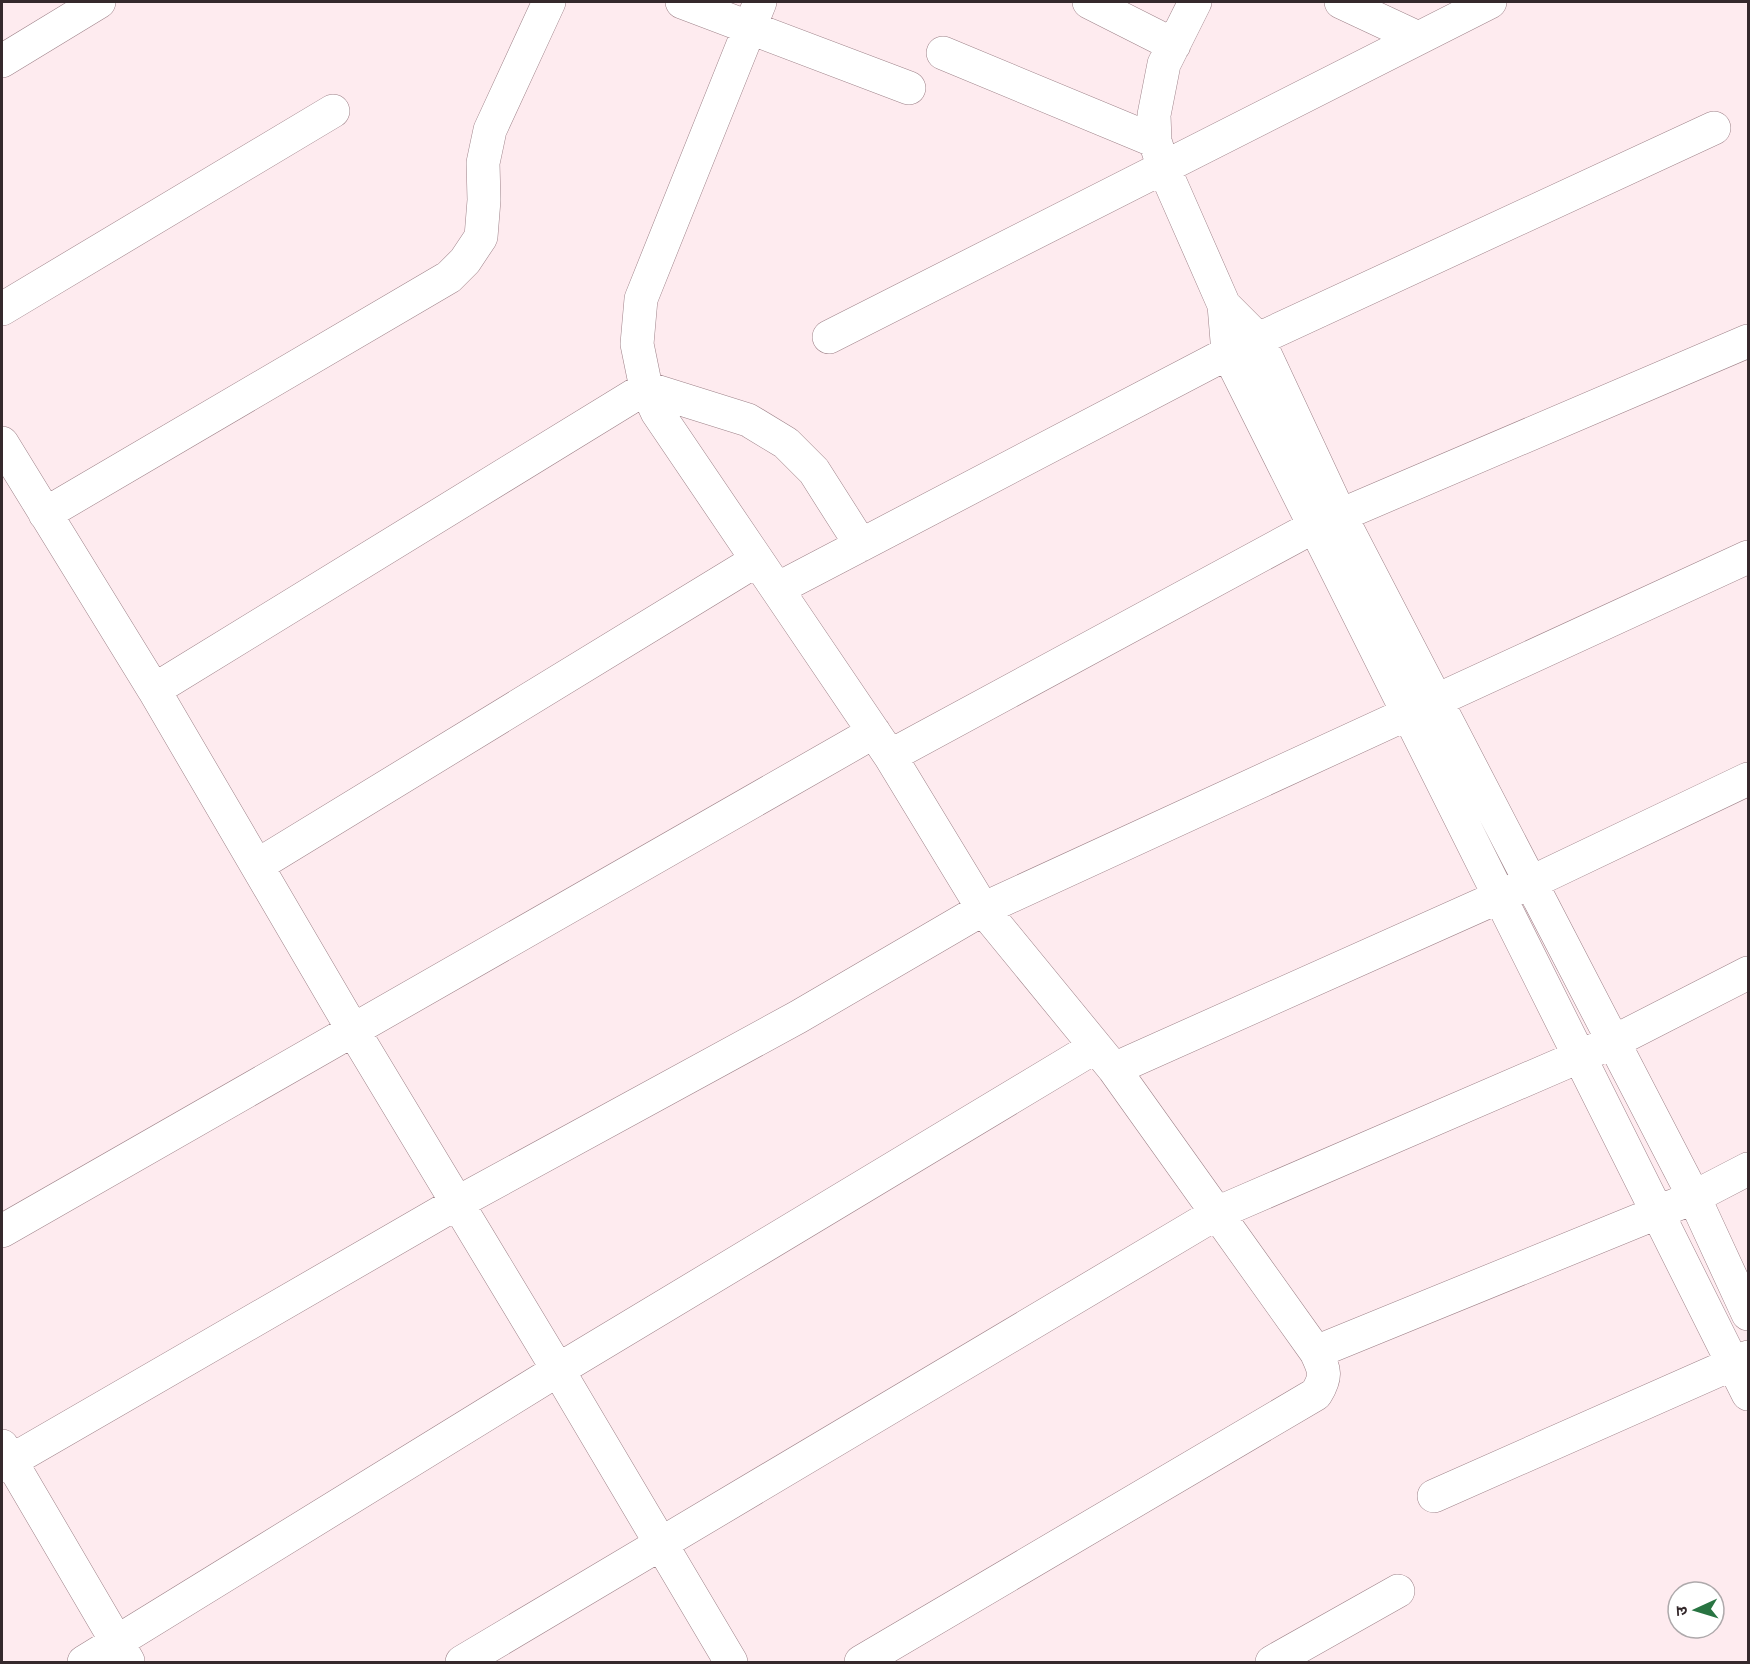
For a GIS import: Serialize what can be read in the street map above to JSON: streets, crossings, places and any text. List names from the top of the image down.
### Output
{
  "north": "left"
}
